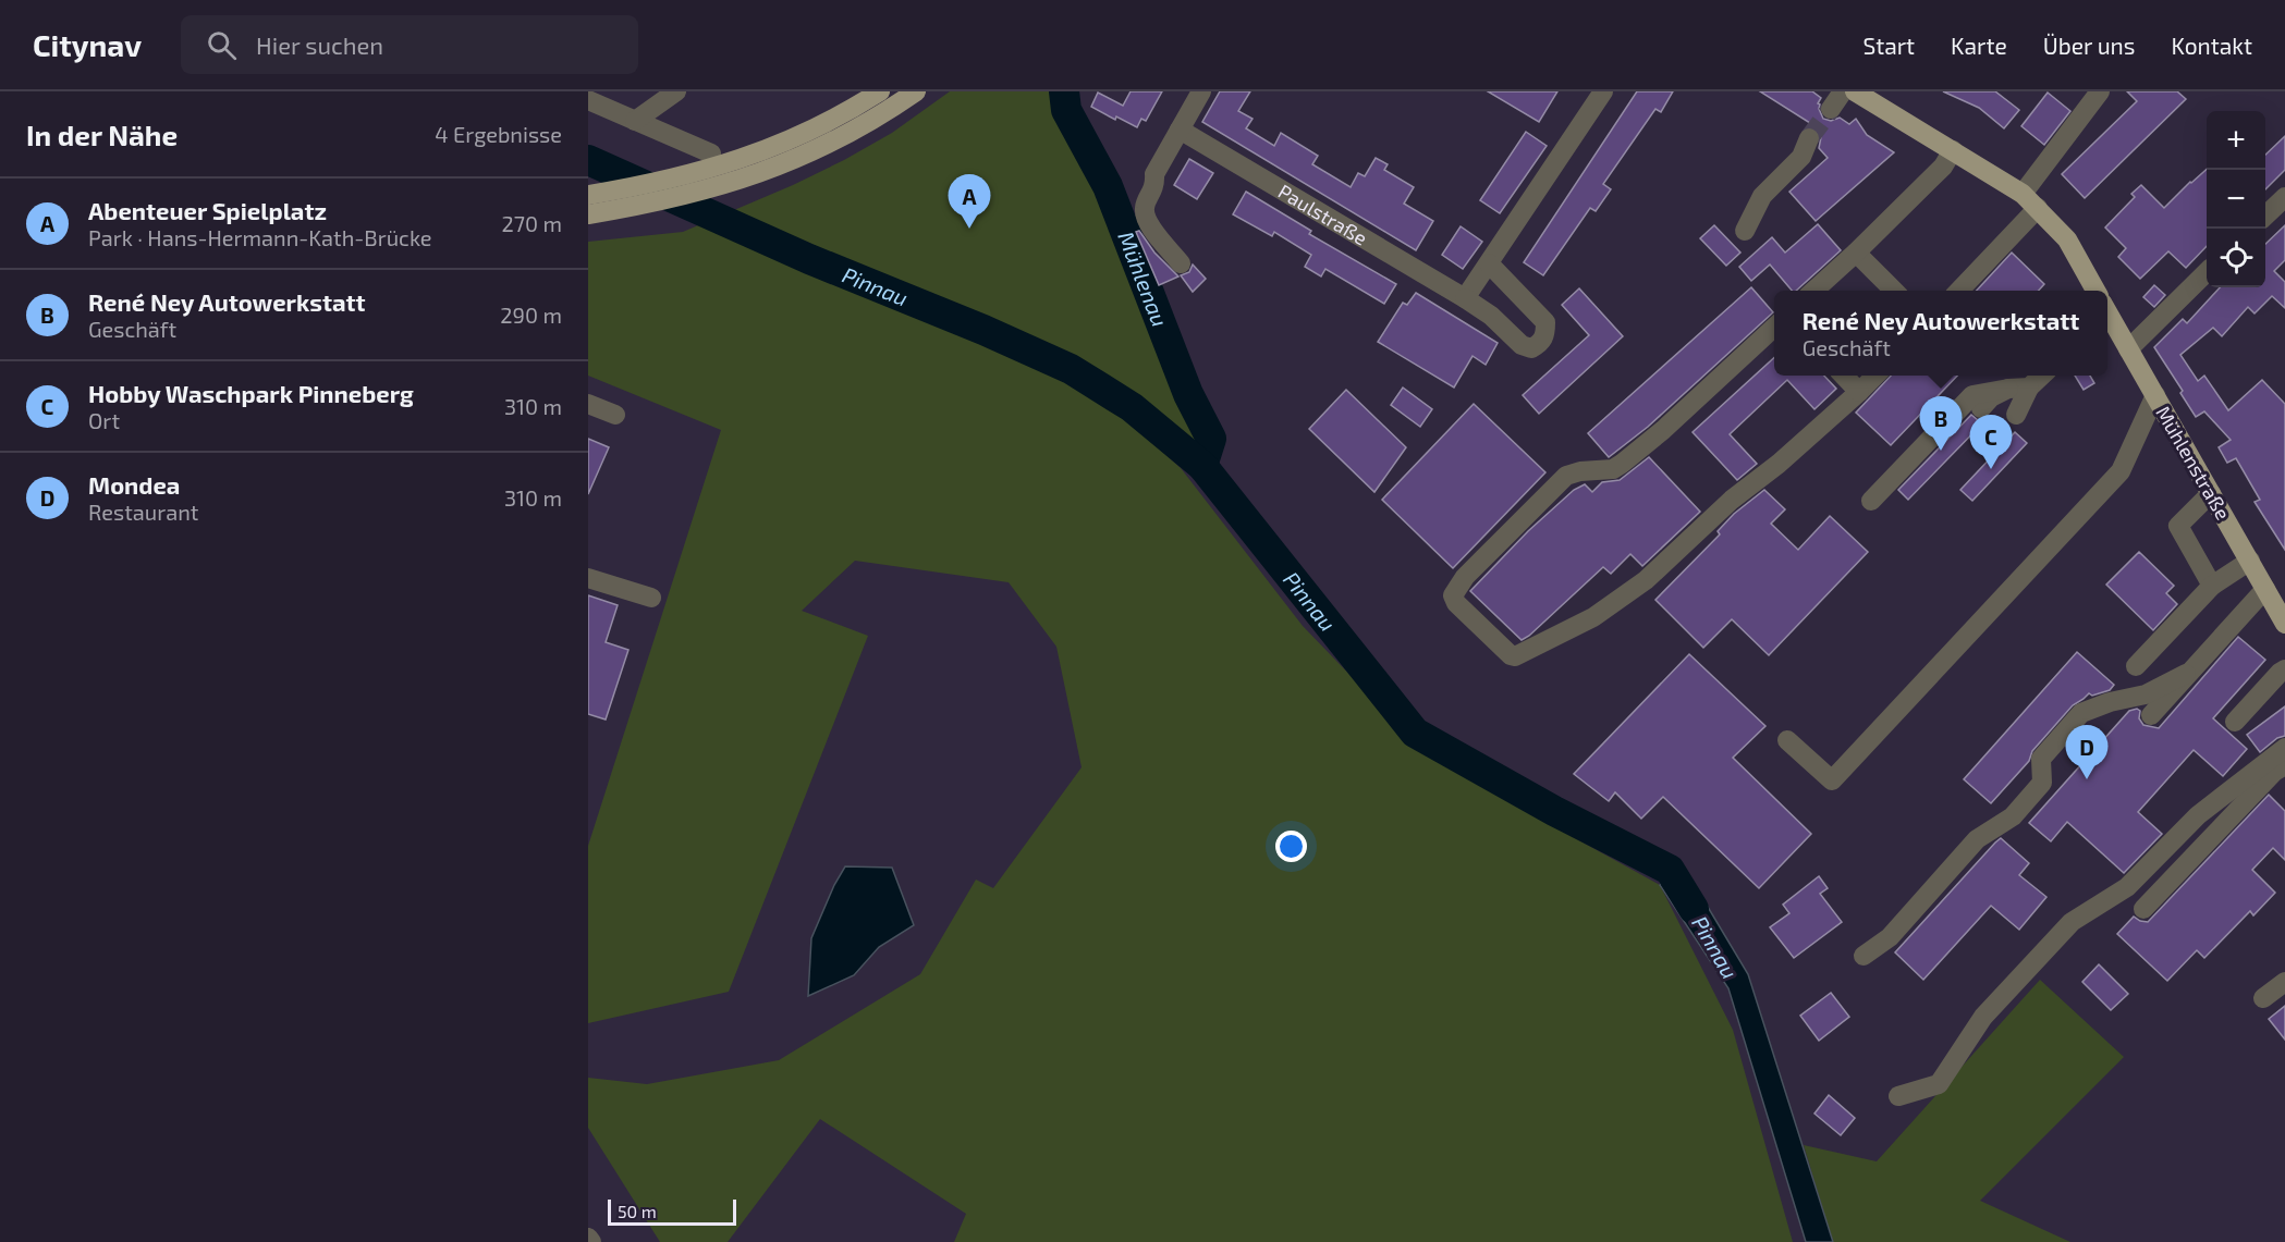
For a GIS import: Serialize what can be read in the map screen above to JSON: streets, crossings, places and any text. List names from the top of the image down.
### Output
{
  "streets": {
    "main road": ["Mühlenstraße"],
    "street": ["Paulstraße"]
  },
  "water": ["Mühlenau", "Pinnau"],
  "scale_bar": "50 m",
  "page": {
    "header": "Citynav",
    "search": "Hier suchen",
    "nav": [
      "Start",
      "Karte",
      "Über uns",
      "Kontakt"
    ],
    "heading": ["In der Nähe", "4 Ergebnisse"],
    "map_buttons": ["+", "−"],
    "pins": [
      "A",
      "B",
      "C",
      "D"
    ],
    "list": [
      {
        "mark": "A",
        "name": "Abenteuer Spielplatz",
        "note": "Park · Hans-Hermann-Kath-Brücke",
        "value": "270 m"
      },
      {
        "mark": "B",
        "name": "René Ney Autowerkstatt",
        "note": "Geschäft",
        "value": "290 m"
      },
      {
        "mark": "C",
        "name": "Hobby Waschpark Pinneberg",
        "note": "Ort",
        "value": "310 m"
      },
      {
        "mark": "D",
        "name": "Mondea",
        "note": "Restaurant",
        "value": "310 m"
      }
    ],
    "popup": ["René Ney Autowerkstatt", "Geschäft"],
    "scale": "50 m"
  }
}
